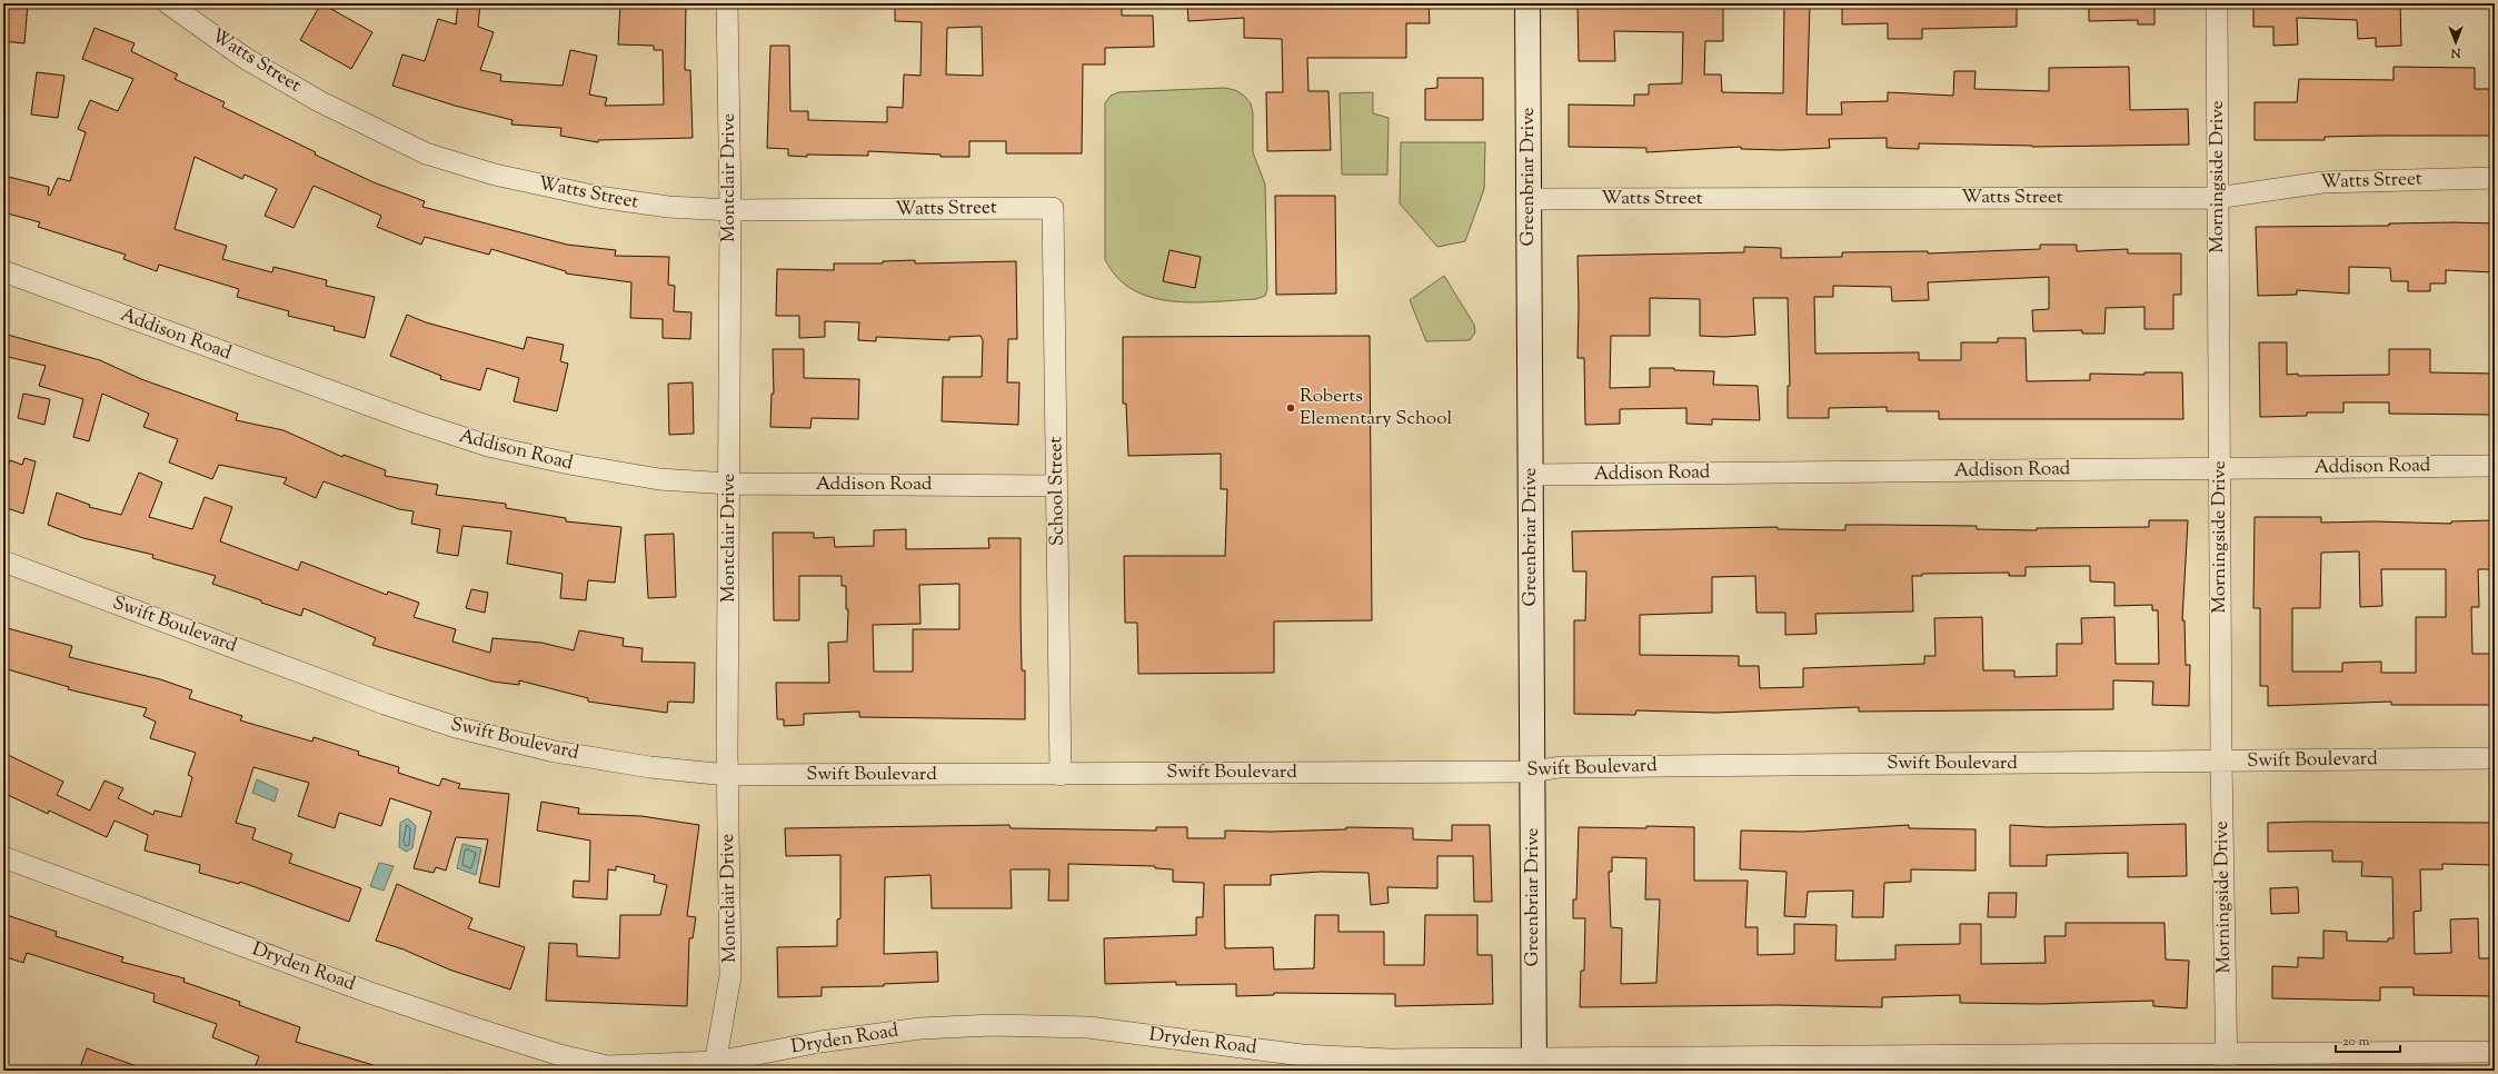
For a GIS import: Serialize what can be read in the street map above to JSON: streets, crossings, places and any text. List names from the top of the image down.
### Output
{
  "streets": {
    "main road": ["Greenbriar Drive"],
    "street": [
      "Watts Street",
      "Morningside Drive",
      "Montclair Drive",
      "Addison Road",
      "School Street",
      "Swift Boulevard",
      "Dryden Road"
    ]
  },
  "crossings": [
    ["Watts Street", "Greenbriar Drive"],
    ["Watts Street", "Morningside Drive"],
    ["Watts Street", "Montclair Drive"],
    ["Watts Street", "School Street"],
    ["Greenbriar Drive", "Addison Road"],
    ["Greenbriar Drive", "Swift Boulevard"],
    ["Greenbriar Drive", "Dryden Road"],
    ["Morningside Drive", "Addison Road"],
    ["Morningside Drive", "Swift Boulevard"],
    ["Morningside Drive", "Dryden Road"],
    ["Montclair Drive", "Addison Road"],
    ["Montclair Drive", "Swift Boulevard"],
    ["Montclair Drive", "Dryden Road"],
    ["Addison Road", "School Street"],
    ["School Street", "Swift Boulevard"]
  ],
  "places": ["Roberts Elementary School"],
  "scale_bar": "20 m",
  "north": "bottom"
}
